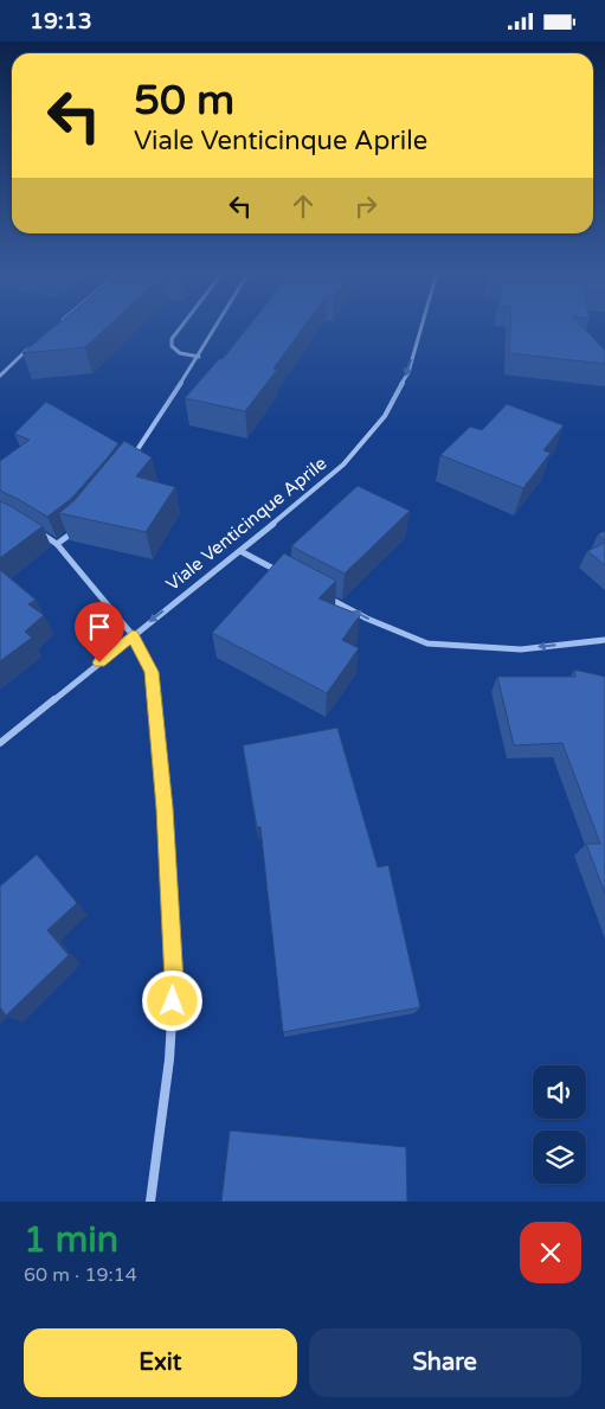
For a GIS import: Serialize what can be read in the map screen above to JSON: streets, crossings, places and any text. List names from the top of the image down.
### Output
{
  "streets": {
    "street": ["Viale Venticinque Aprile"]
  },
  "one_way": ["Viale Venticinque Aprile"],
  "page": {
    "status": "19:13",
    "turn": ["50 m", "Viale Venticinque Aprile"],
    "heading": ["1 min", "60 m · 19:14"],
    "buttons": ["Exit", "Share"]
  }
}
